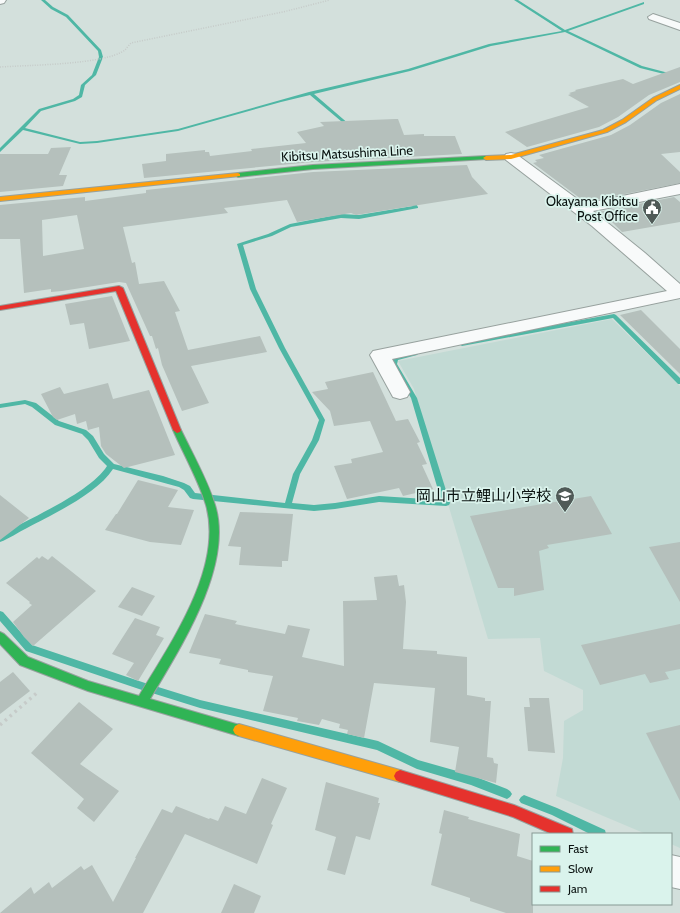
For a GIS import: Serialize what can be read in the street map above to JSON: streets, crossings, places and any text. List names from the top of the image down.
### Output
{
  "streets": {
    "main road": ["Kibitsu Matsushima Line"]
  },
  "places": {
    "public building": ["Okayama Kibitsu Post Office"],
    "school or university": ["岡山市立鯉山小学校"]
  },
  "legend": ["Fast", "Slow", "Jam"]
}
